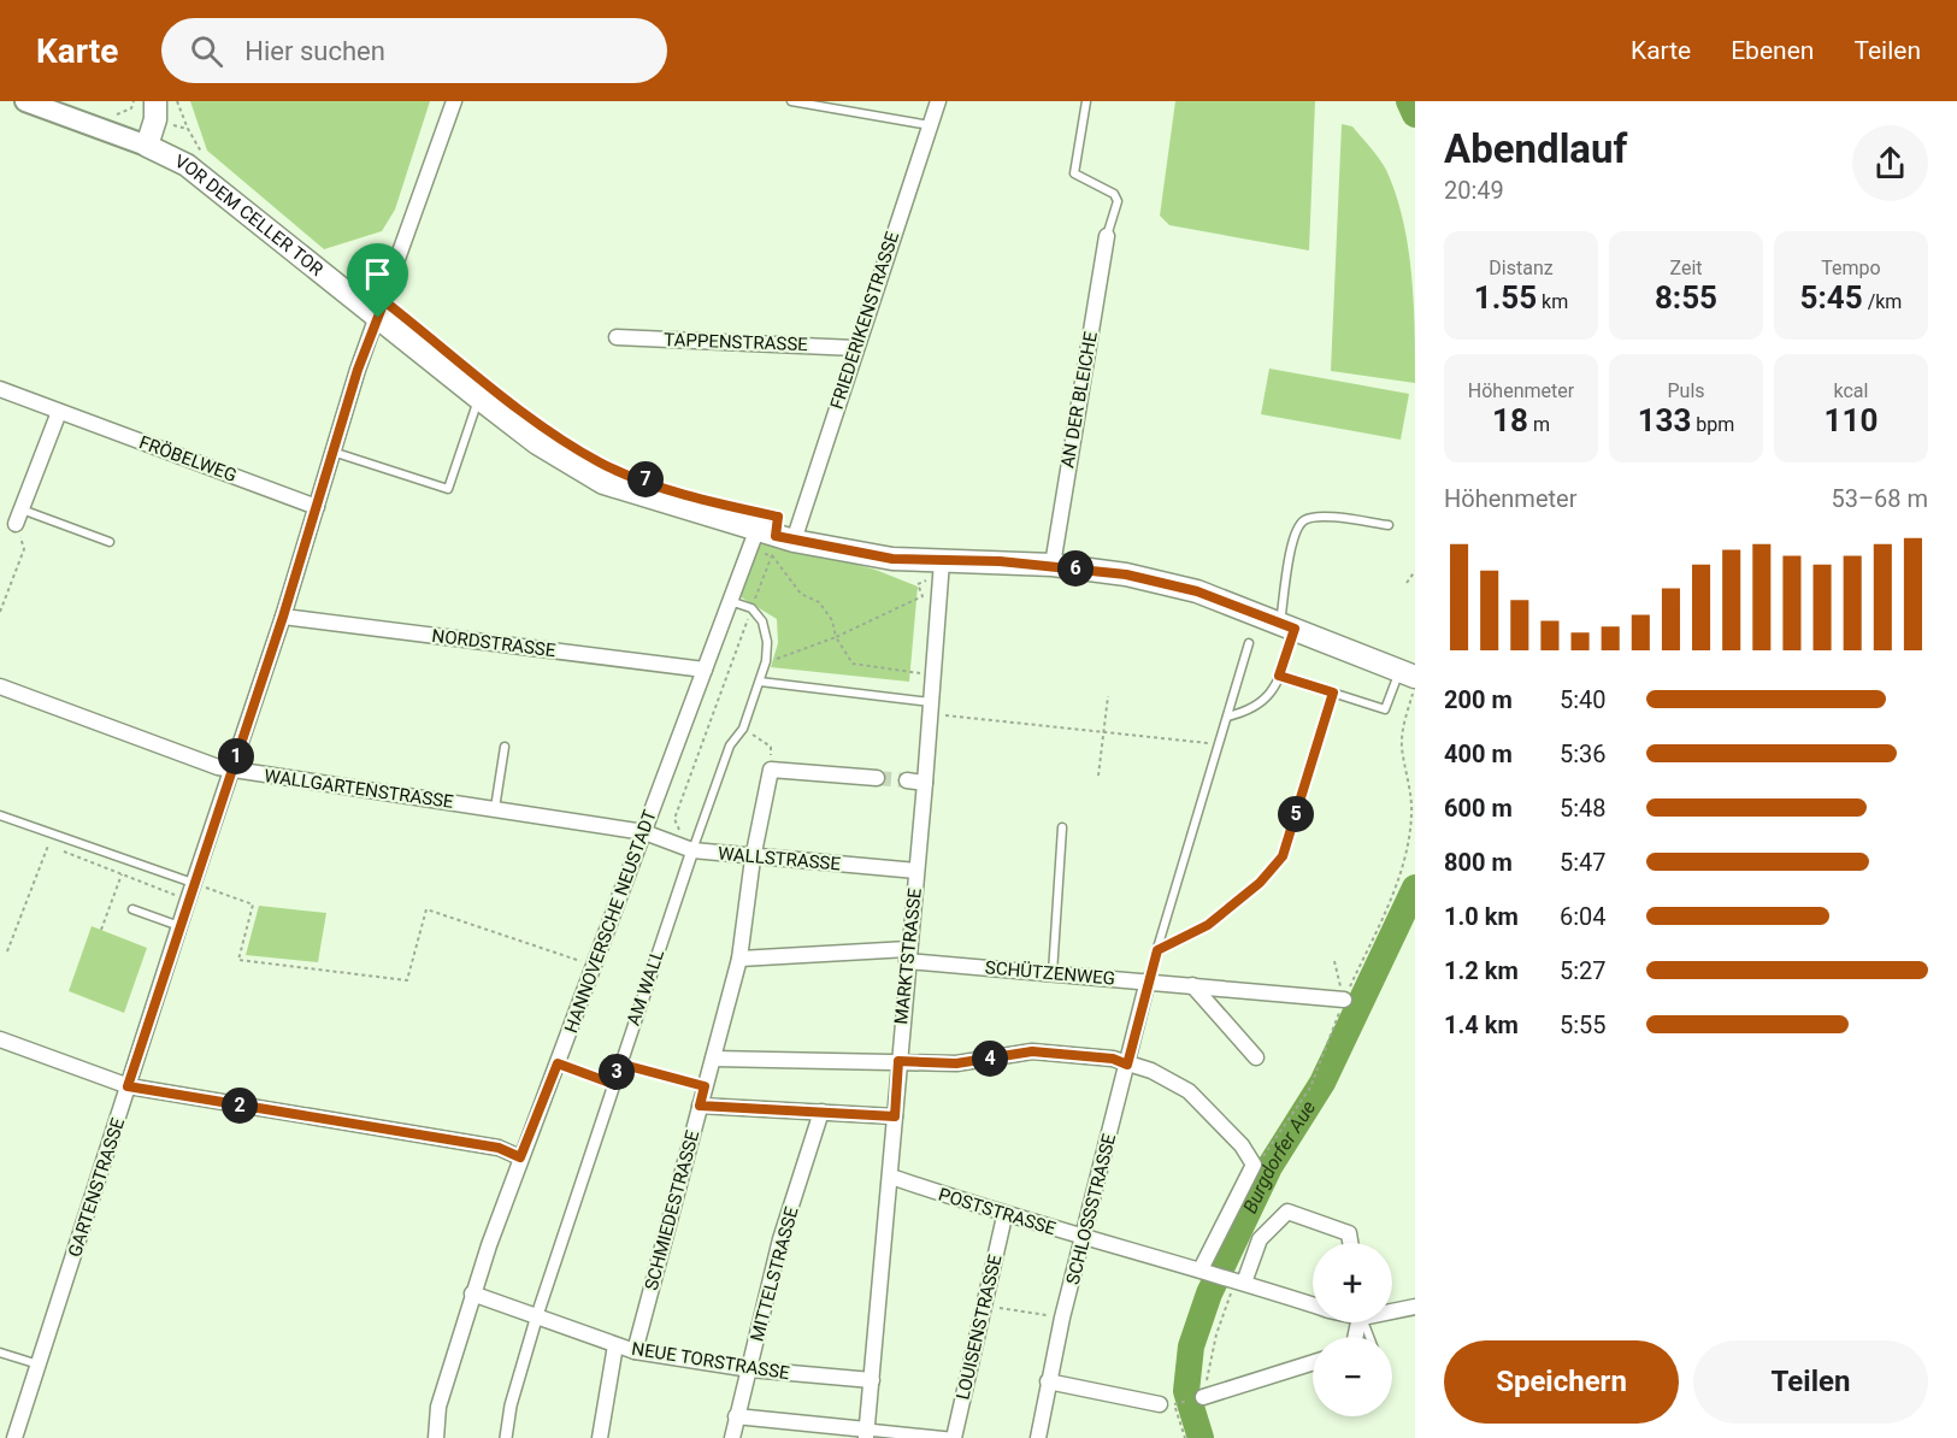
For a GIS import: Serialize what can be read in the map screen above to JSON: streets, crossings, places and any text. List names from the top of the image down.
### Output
{
  "streets": {
    "main road": ["VOR DEM CELLER TOR"],
    "street": [
      "FRIEDERIKENSTRASSE",
      "TAPPENSTRASSE",
      "AN DER BLEICHE",
      "FRÖBELWEG",
      "NORDSTRASSE",
      "WALLGARTENSTRASSE",
      "WALLSTRASSE",
      "HANNOVERSCHE NEUSTADT",
      "MARKTSTRASSE",
      "SCHÜTZENWEG",
      "AM WALL",
      "GARTENSTRASSE",
      "SCHLOSSSTRASSE",
      "SCHMIEDESTRASSE",
      "POSTSTRASSE",
      "MITTELSTRASSE",
      "LOUISENSTRASSE",
      "NEUE TORSTRASSE"
    ]
  },
  "crossings": [
    ["VOR DEM CELLER TOR", "FRIEDERIKENSTRASSE"],
    ["VOR DEM CELLER TOR", "AN DER BLEICHE"],
    ["VOR DEM CELLER TOR", "HANNOVERSCHE NEUSTADT"],
    ["VOR DEM CELLER TOR", "MARKTSTRASSE"],
    ["VOR DEM CELLER TOR", "GARTENSTRASSE"],
    ["FRIEDERIKENSTRASSE", "TAPPENSTRASSE"],
    ["FRIEDERIKENSTRASSE", "HANNOVERSCHE NEUSTADT"],
    ["FRÖBELWEG", "GARTENSTRASSE"],
    ["NORDSTRASSE", "HANNOVERSCHE NEUSTADT"],
    ["NORDSTRASSE", "GARTENSTRASSE"],
    ["WALLGARTENSTRASSE", "WALLSTRASSE"],
    ["WALLGARTENSTRASSE", "HANNOVERSCHE NEUSTADT"],
    ["WALLGARTENSTRASSE", "GARTENSTRASSE"],
    ["WALLSTRASSE", "HANNOVERSCHE NEUSTADT"],
    ["WALLSTRASSE", "MARKTSTRASSE"],
    ["WALLSTRASSE", "AM WALL"],
    ["WALLSTRASSE", "SCHMIEDESTRASSE"],
    ["HANNOVERSCHE NEUSTADT", "NEUE TORSTRASSE"],
    ["MARKTSTRASSE", "SCHÜTZENWEG"],
    ["MARKTSTRASSE", "POSTSTRASSE"],
    ["MARKTSTRASSE", "NEUE TORSTRASSE"],
    ["SCHÜTZENWEG", "SCHLOSSSTRASSE"],
    ["SCHÜTZENWEG", "SCHMIEDESTRASSE"],
    ["AM WALL", "NEUE TORSTRASSE"],
    ["SCHLOSSSTRASSE", "POSTSTRASSE"],
    ["SCHMIEDESTRASSE", "NEUE TORSTRASSE"],
    ["POSTSTRASSE", "LOUISENSTRASSE"],
    ["MITTELSTRASSE", "NEUE TORSTRASSE"]
  ],
  "water": ["Burgdorfer Aue"],
  "page": {
    "header": "Karte",
    "search": "Hier suchen",
    "nav": ["Karte", "Ebenen", "Teilen"],
    "heading": ["Abendlauf", "20:49"],
    "stats": [
      ["Distanz", "1.55 km"],
      ["Zeit", "8:55"],
      ["Tempo", "5:45 /km"],
      ["Höhenmeter", "18 m"],
      ["Puls", "133 bpm"],
      ["kcal", "110"]
    ],
    "pins": [
      "7",
      "6",
      "1",
      "5",
      "4",
      "3",
      "2"
    ],
    "chart": ["Höhenmeter", "53–68 m"],
    "list": [
      {
        "name": "200 m",
        "note": "5:40"
      },
      {
        "name": "400 m",
        "note": "5:36"
      },
      {
        "name": "600 m",
        "note": "5:48"
      },
      {
        "name": "800 m",
        "note": "5:47"
      },
      {
        "name": "1.0 km",
        "note": "6:04"
      },
      {
        "name": "1.2 km",
        "note": "5:27"
      },
      {
        "name": "1.4 km",
        "note": "5:55"
      }
    ],
    "map_buttons": ["+", "−"],
    "buttons": ["Speichern", "Teilen"]
  }
}
